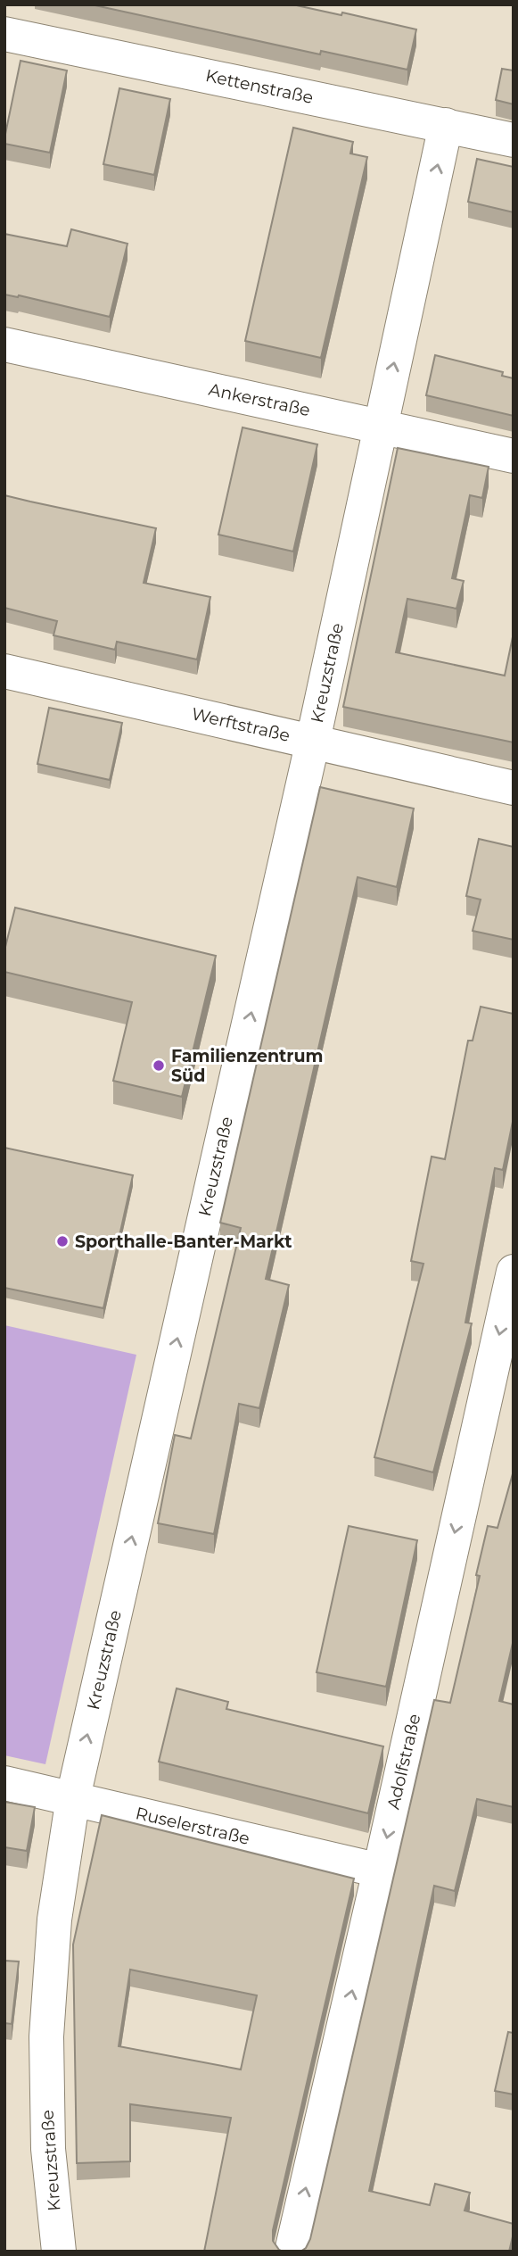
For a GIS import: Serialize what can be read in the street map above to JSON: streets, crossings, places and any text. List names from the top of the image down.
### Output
{
  "streets": {
    "street": [
      "Kettenstraße",
      "Ankerstraße",
      "Kreuzstraße",
      "Werftstraße",
      "Adolfstraße",
      "Ruselerstraße"
    ]
  },
  "crossings": [
    ["Kettenstraße", "Kreuzstraße"],
    ["Ankerstraße", "Kreuzstraße"],
    ["Kreuzstraße", "Werftstraße"],
    ["Kreuzstraße", "Ruselerstraße"],
    ["Adolfstraße", "Ruselerstraße"]
  ],
  "one_way": ["Kreuzstraße"],
  "places": ["Familienzentrum Süd", "Sporthalle-Banter-Markt"]
}
